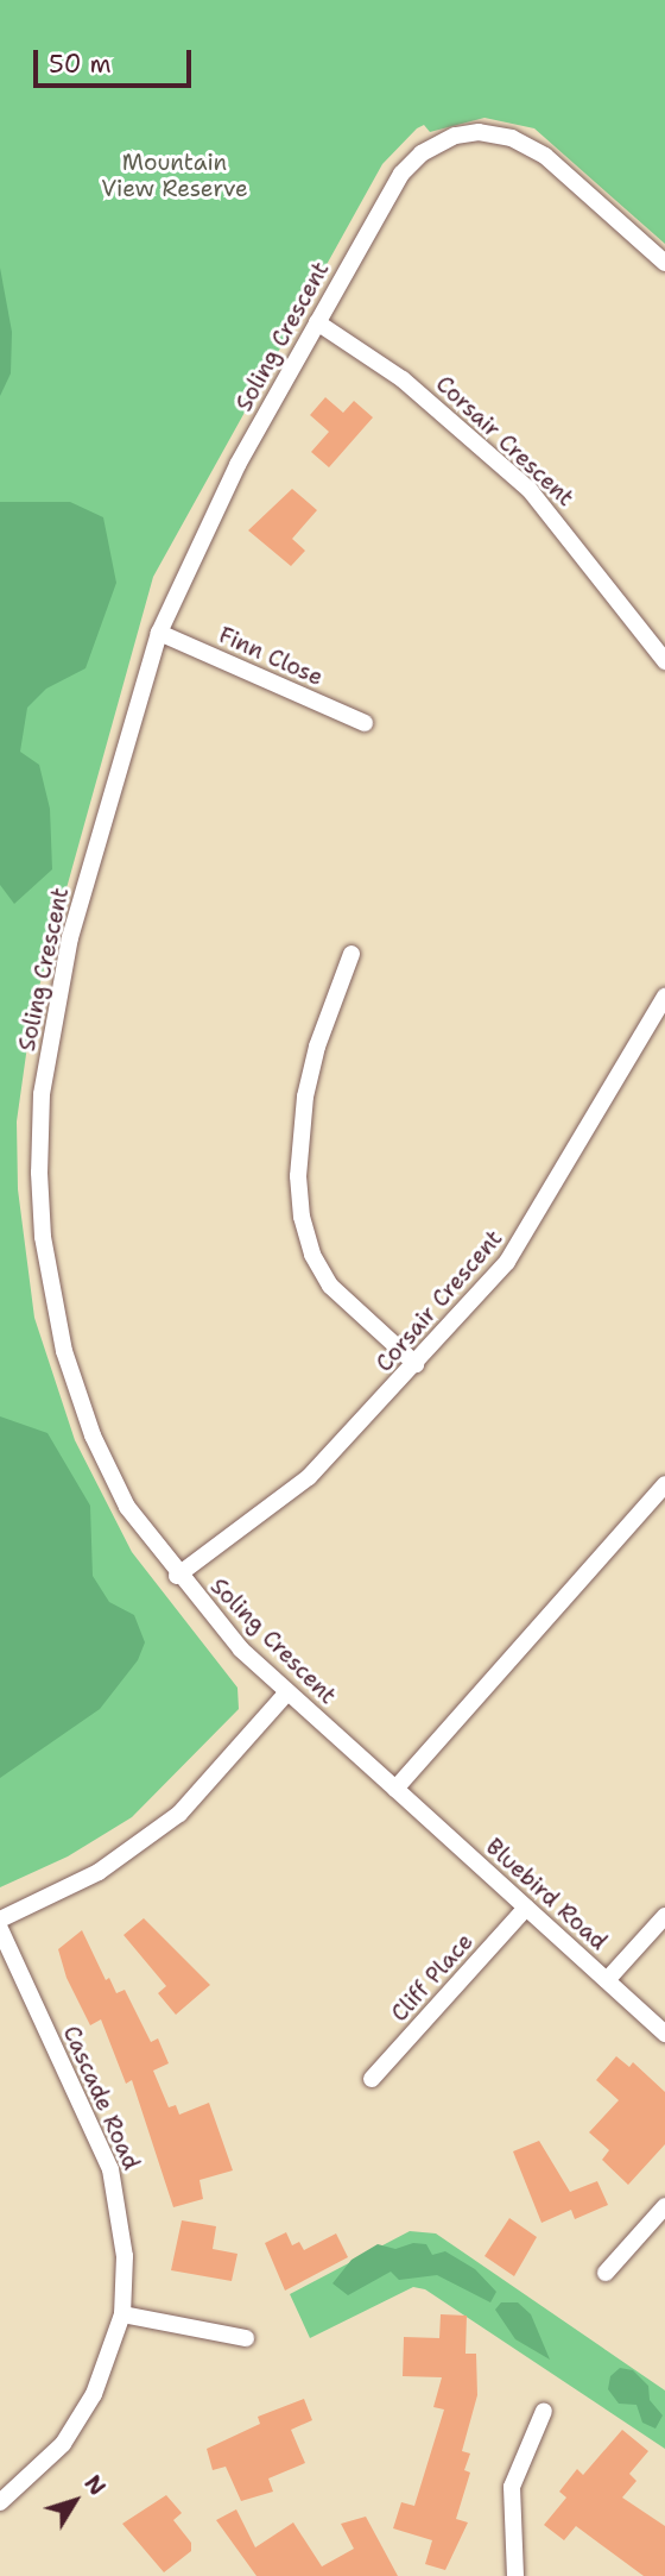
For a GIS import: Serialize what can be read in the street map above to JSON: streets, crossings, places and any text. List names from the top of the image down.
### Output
{
  "streets": {
    "street": [
      "Soling Crescent",
      "Corsair Crescent",
      "Finn Close",
      "Bluebird Road",
      "Cliff Place",
      "Cascade Road"
    ]
  },
  "crossings": [
    ["Soling Crescent", "Corsair Crescent"],
    ["Soling Crescent", "Finn Close"],
    ["Soling Crescent", "Bluebird Road"],
    ["Bluebird Road", "Cliff Place"]
  ],
  "parks": ["Mountain View Reserve"],
  "scale_bar": "50 m",
  "north": "top right"
}
